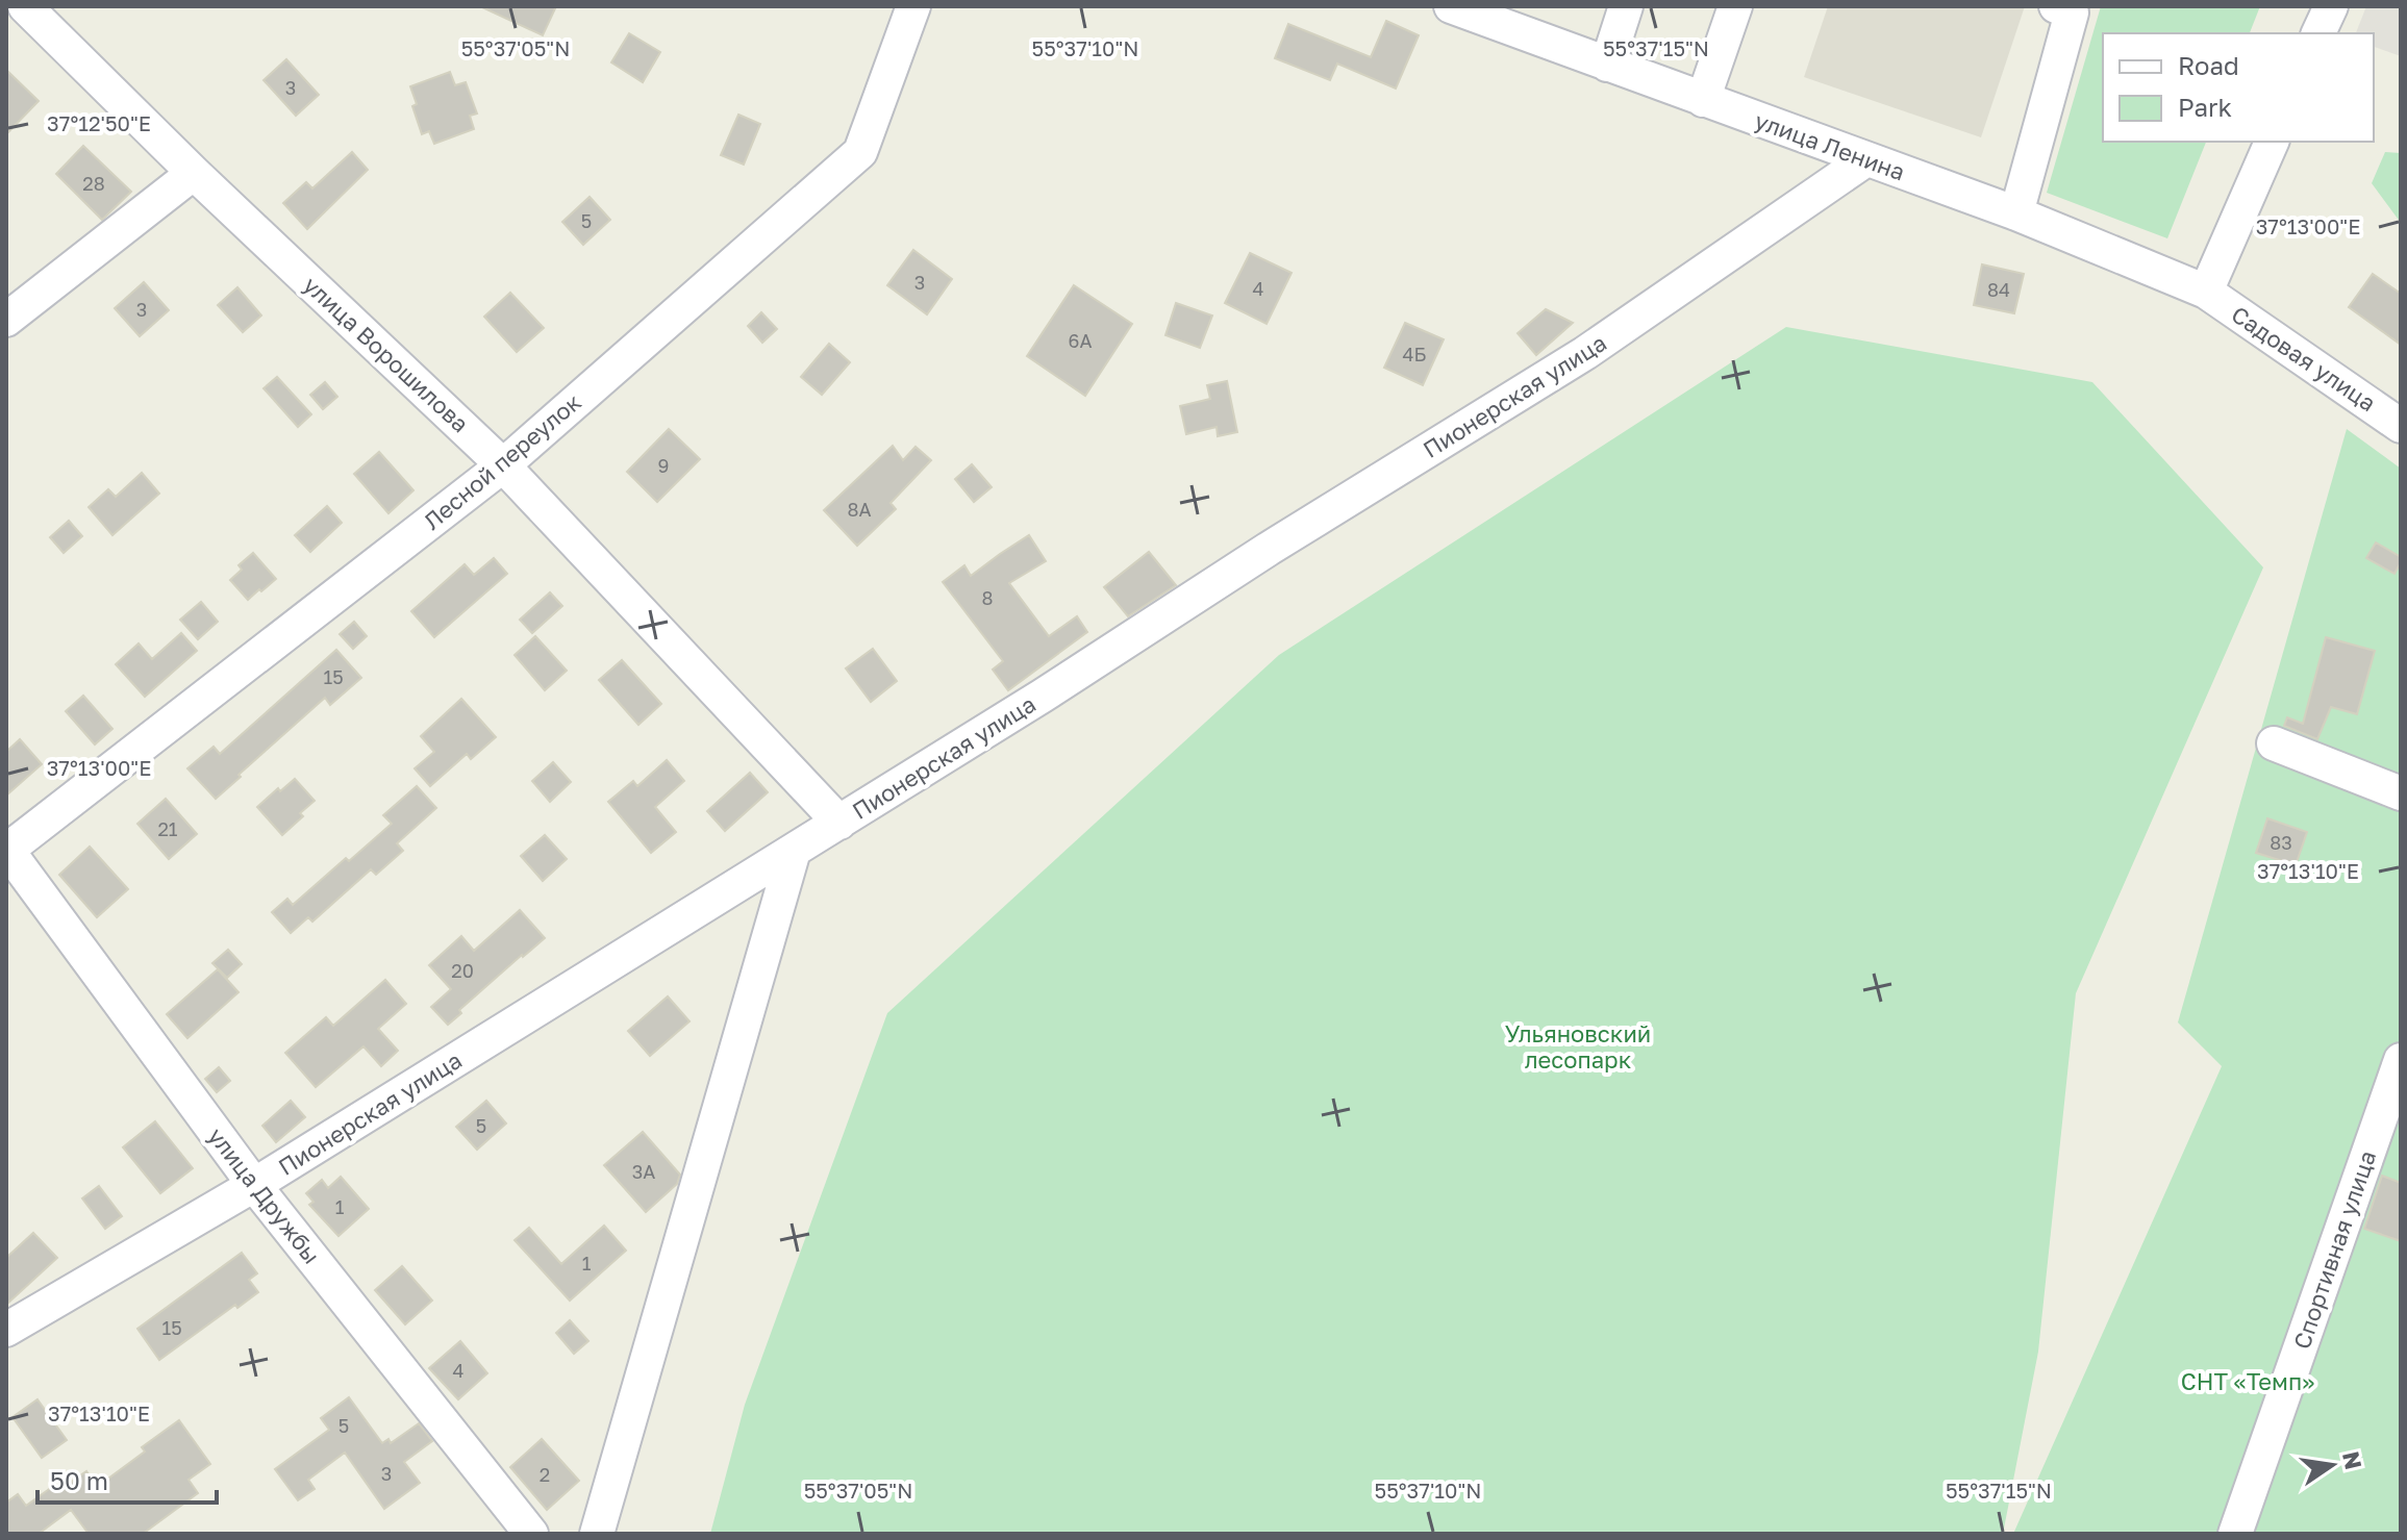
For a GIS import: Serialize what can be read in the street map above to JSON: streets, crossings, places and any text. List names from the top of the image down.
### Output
{
  "streets": {
    "street": [
      "улица Ленина",
      "улица Ворошилова",
      "Садовая улица",
      "Пионерская улица",
      "Лесной переулок",
      "улица Дружбы",
      "Спортивная улица"
    ]
  },
  "crossings": [
    ["улица Ленина", "Садовая улица"],
    ["улица Ленина", "Пионерская улица"],
    ["улица Ворошилова", "Пионерская улица"],
    ["улица Ворошилова", "Лесной переулок"],
    ["Пионерская улица", "улица Дружбы"],
    ["Лесной переулок", "улица Дружбы"]
  ],
  "parks": ["Ульяновский лесопарк", "СНТ «Темп»"],
  "house_numbers": [
    "3",
    "28",
    "5",
    "3",
    "4",
    "84",
    "3",
    "6А",
    "4Б",
    "9",
    "8А",
    "8",
    "15",
    "21",
    "83",
    "20",
    "5",
    "3А",
    "1",
    "1",
    "15",
    "4",
    "5",
    "3",
    "2"
  ],
  "legend": ["Road", "Park"],
  "scale_bar": "50 m",
  "north": "right",
  "coordinates": [
    "55°37'05\"N",
    "55°37'10\"N",
    "55°37'15\"N",
    "37°12'50\"E",
    "37°13'00\"E",
    "37°13'10\"E"
  ]
}
